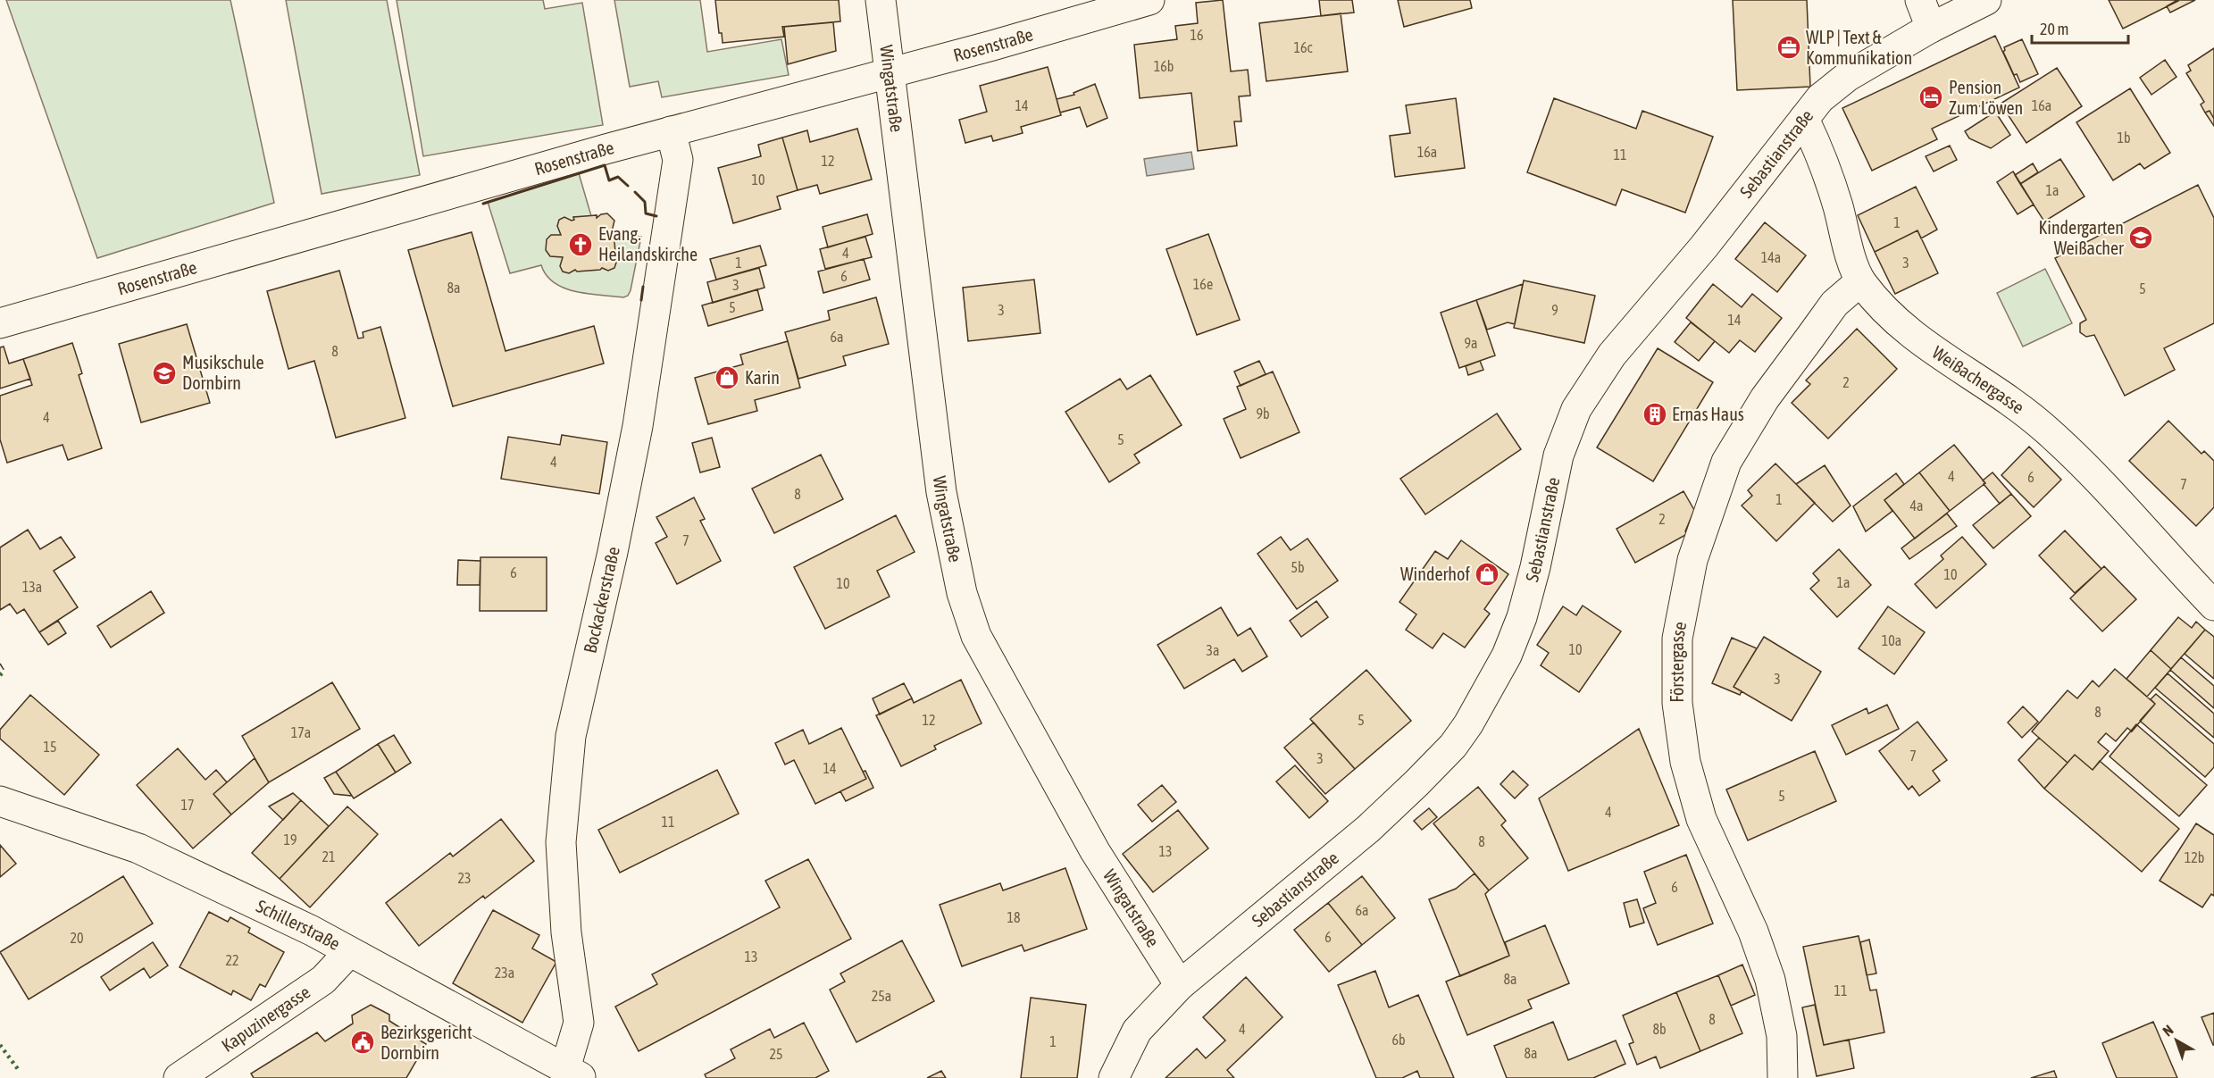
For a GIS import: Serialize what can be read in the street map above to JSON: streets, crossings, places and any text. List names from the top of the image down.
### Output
{
  "streets": {
    "street": [
      "Rosenstraße",
      "Wingatstraße",
      "Sebastianstraße",
      "Weißachergasse",
      "Bockackerstraße",
      "Förstergasse",
      "Schillerstraße",
      "Kapuzinergasse"
    ]
  },
  "crossings": [
    ["Rosenstraße", "Wingatstraße"],
    ["Rosenstraße", "Bockackerstraße"],
    ["Wingatstraße", "Sebastianstraße"],
    ["Sebastianstraße", "Weißachergasse"],
    ["Weißachergasse", "Förstergasse"],
    ["Bockackerstraße", "Schillerstraße"],
    ["Schillerstraße", "Kapuzinergasse"]
  ],
  "places": {
    "office": ["WLP | Text & Kommunikation"],
    "hotel": ["Pension Zum Löwen"],
    "school or university": ["Kindergarten Weißacher", "Musikschule Dornbirn"],
    "church": ["Evang. Heilandskirche"],
    "shop": ["Karin", "Winderhof"],
    "building": ["Ernas Haus"],
    "public building": ["Bezirksgericht Dornbirn"]
  },
  "house_numbers": [
    "16",
    "16c",
    "16b",
    "14",
    "16a",
    "1b",
    "16a",
    "11",
    "12",
    "10",
    "1a",
    "1",
    "4",
    "14a",
    "1",
    "3",
    "6",
    "16e",
    "3",
    "8a",
    "5",
    "5",
    "3",
    "9",
    "14",
    "6a",
    "9a",
    "8",
    "2",
    "9b",
    "4",
    "5",
    "4",
    "4",
    "6",
    "7",
    "8",
    "1",
    "4a",
    "2",
    "7",
    "5b",
    "6",
    "10",
    "1a",
    "10",
    "13a",
    "10a",
    "10",
    "3a",
    "3",
    "8",
    "12",
    "5",
    "17a",
    "15",
    "7",
    "3",
    "14",
    "5",
    "17",
    "4",
    "11",
    "19",
    "8",
    "13",
    "21",
    "12b",
    "23",
    "6",
    "6a",
    "18",
    "6",
    "20",
    "13",
    "22",
    "23a",
    "8a",
    "11",
    "25a",
    "8",
    "4",
    "8b",
    "6b",
    "1",
    "8a",
    "25"
  ],
  "scale_bar": "20 m",
  "north": "top left"
}
